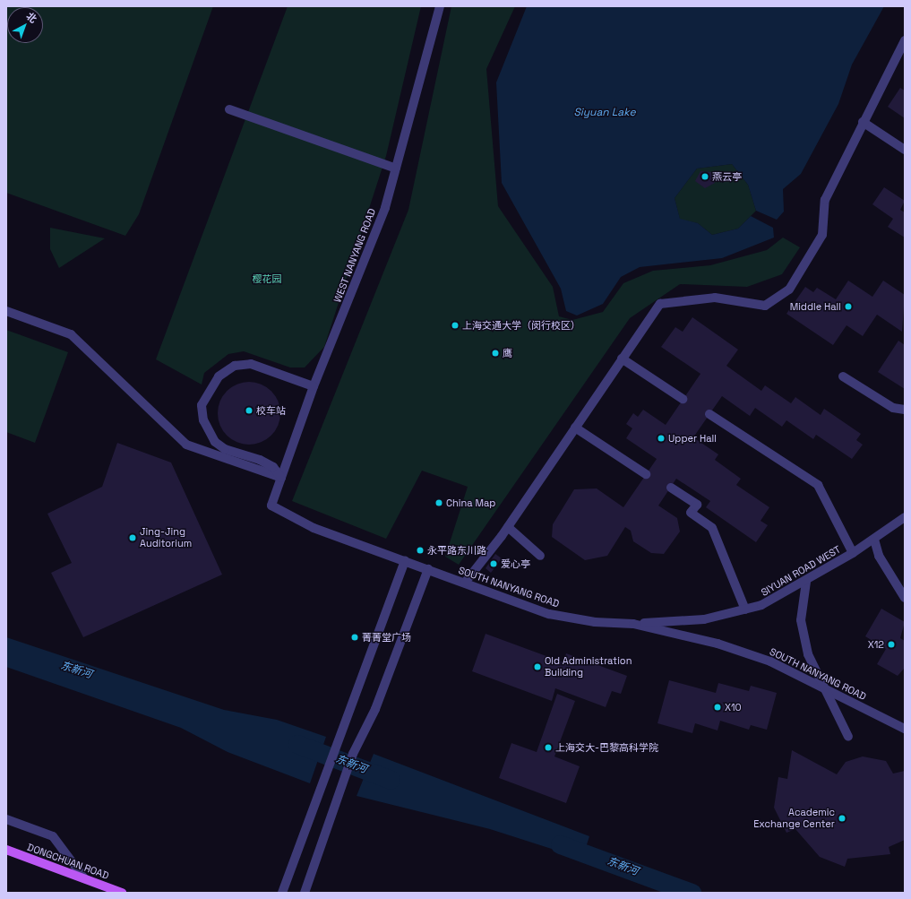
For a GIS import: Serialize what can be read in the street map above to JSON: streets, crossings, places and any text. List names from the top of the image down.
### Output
{
  "streets": {
    "main road": ["DONGCHUAN ROAD"],
    "lane": ["WEST NANYANG ROAD", "SIYUAN ROAD WEST", "SOUTH NANYANG ROAD"]
  },
  "crossings": [
    ["WEST NANYANG ROAD", "SOUTH NANYANG ROAD"],
    ["SIYUAN ROAD WEST", "SOUTH NANYANG ROAD"]
  ],
  "water": ["Siyuan Lake", "东新河"],
  "parks": ["樱花园"],
  "places": [
    "燕云亭",
    "Middle Hall",
    "上海交通大学（闵行校区）",
    "鹰",
    "校车站",
    "Upper Hall",
    "China Map",
    "Jing-Jing Auditorium",
    "永平路东川路",
    "爱心亭",
    "菁菁堂广场",
    "X12",
    "Old Administration Building",
    "X10",
    "上海交大-巴黎高科学院",
    "Academic Exchange Center"
  ],
  "north": "top right"
}
